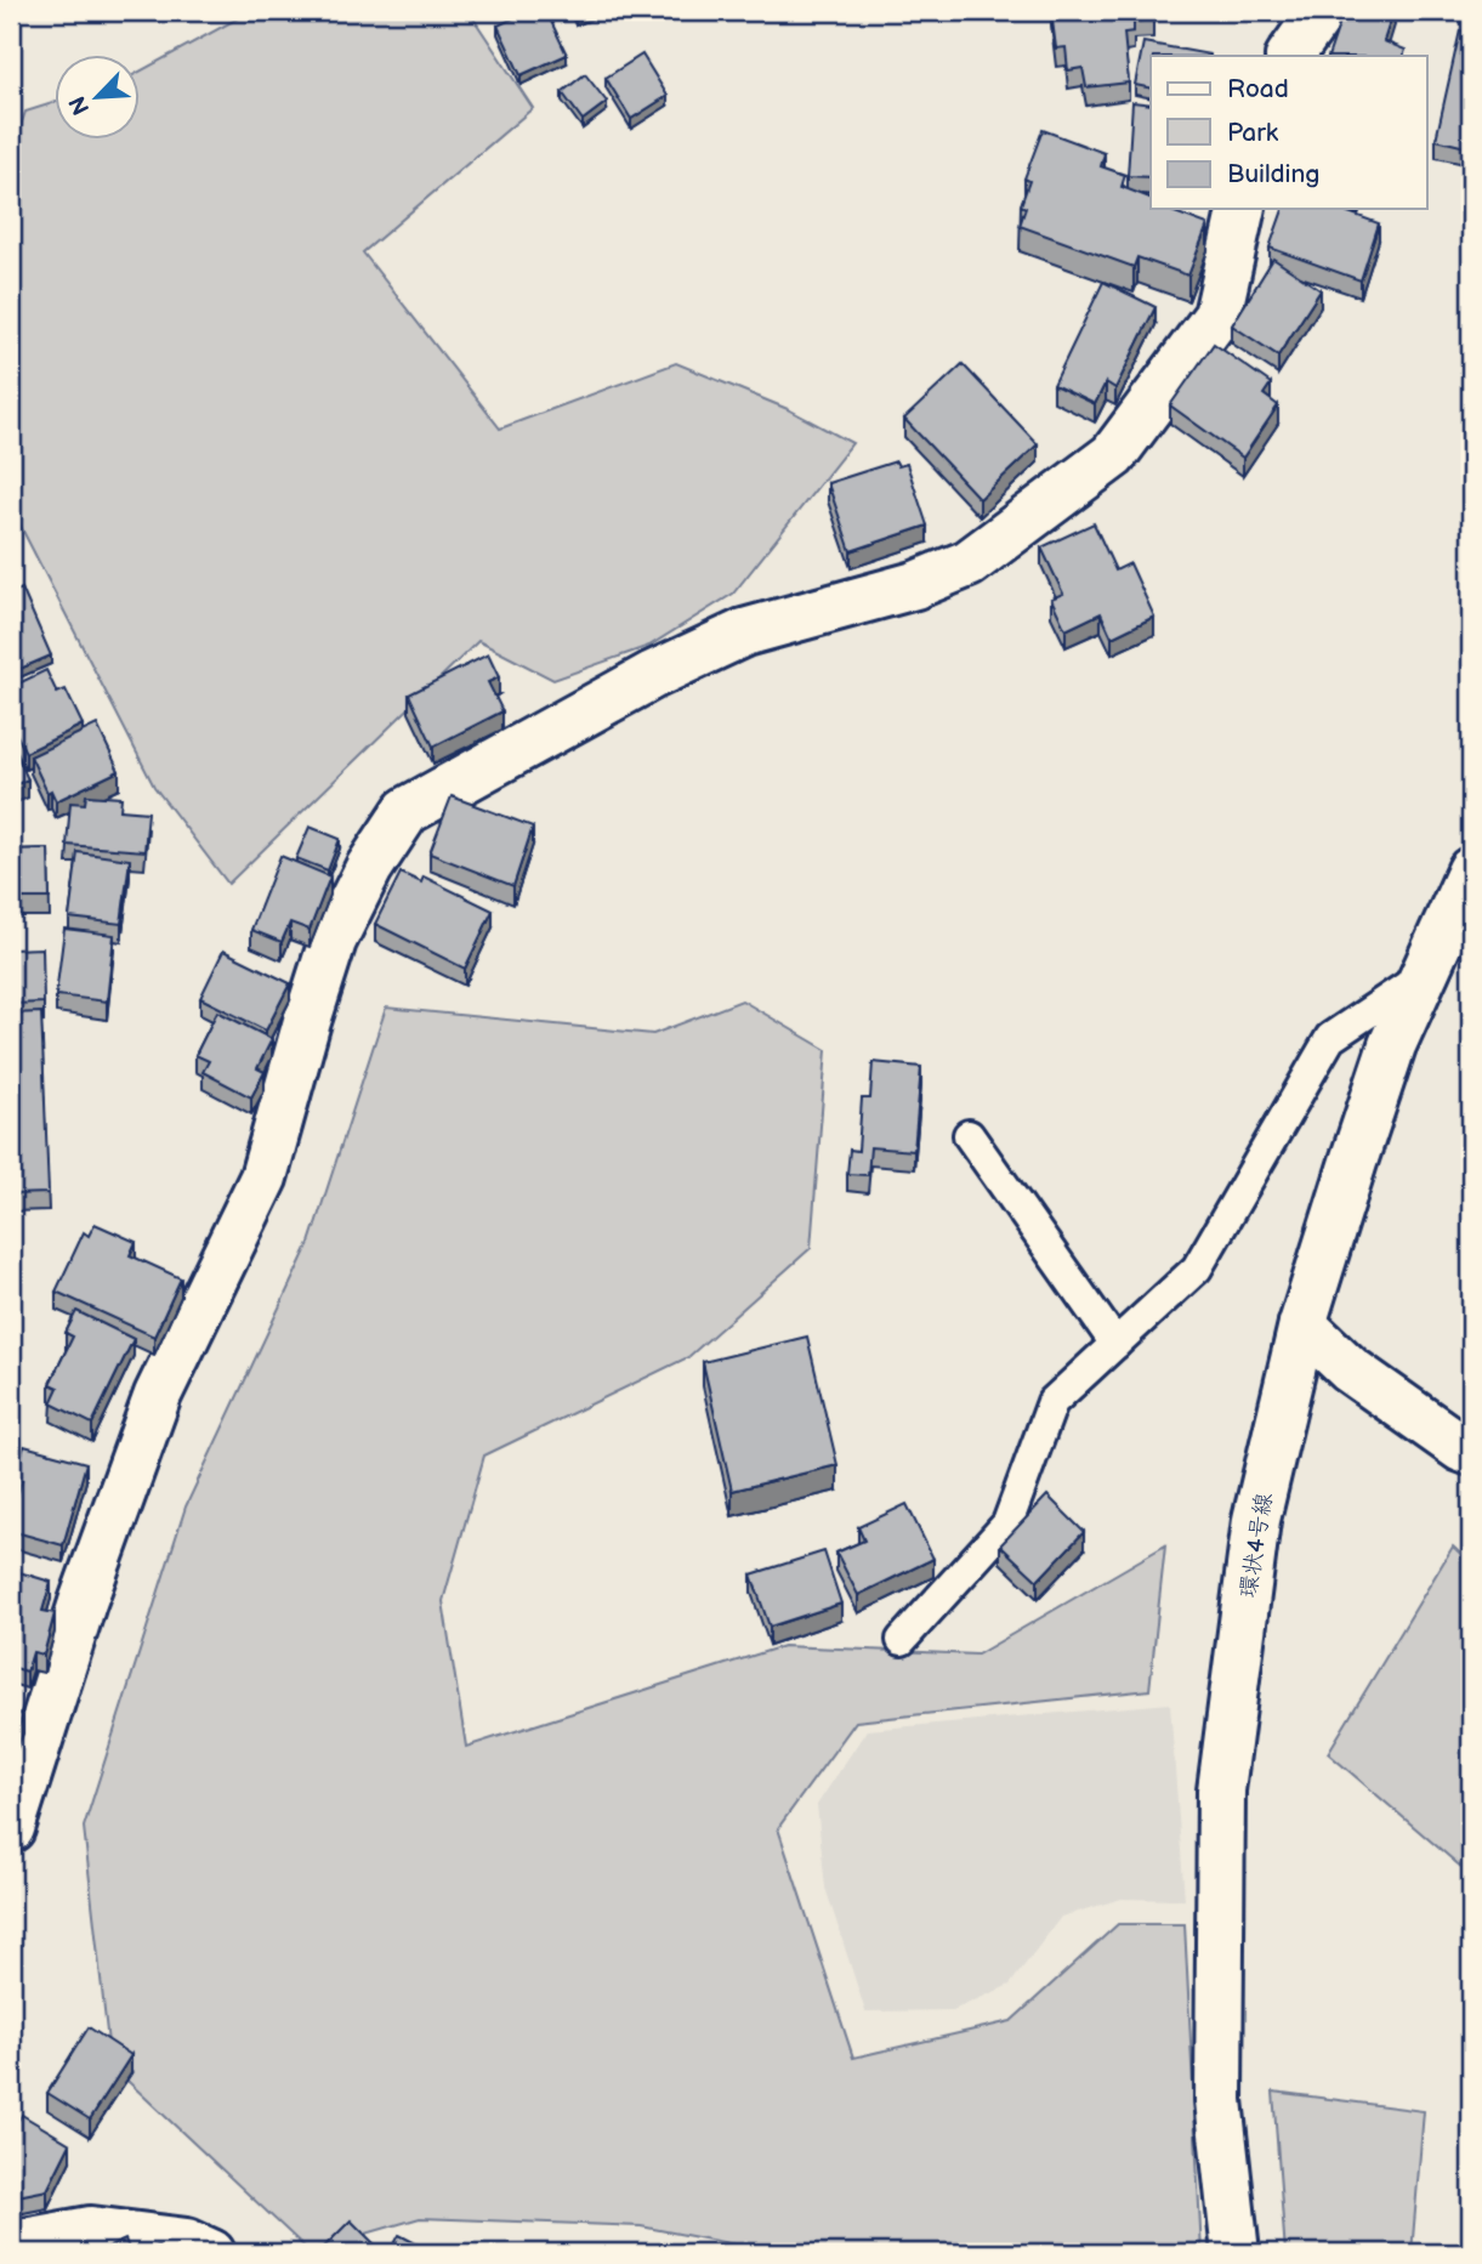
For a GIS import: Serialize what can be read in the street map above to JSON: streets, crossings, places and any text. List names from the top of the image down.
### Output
{
  "streets": {
    "street": ["環状4号線"]
  },
  "legend": ["Road", "Park", "Building"],
  "north": "bottom left"
}
